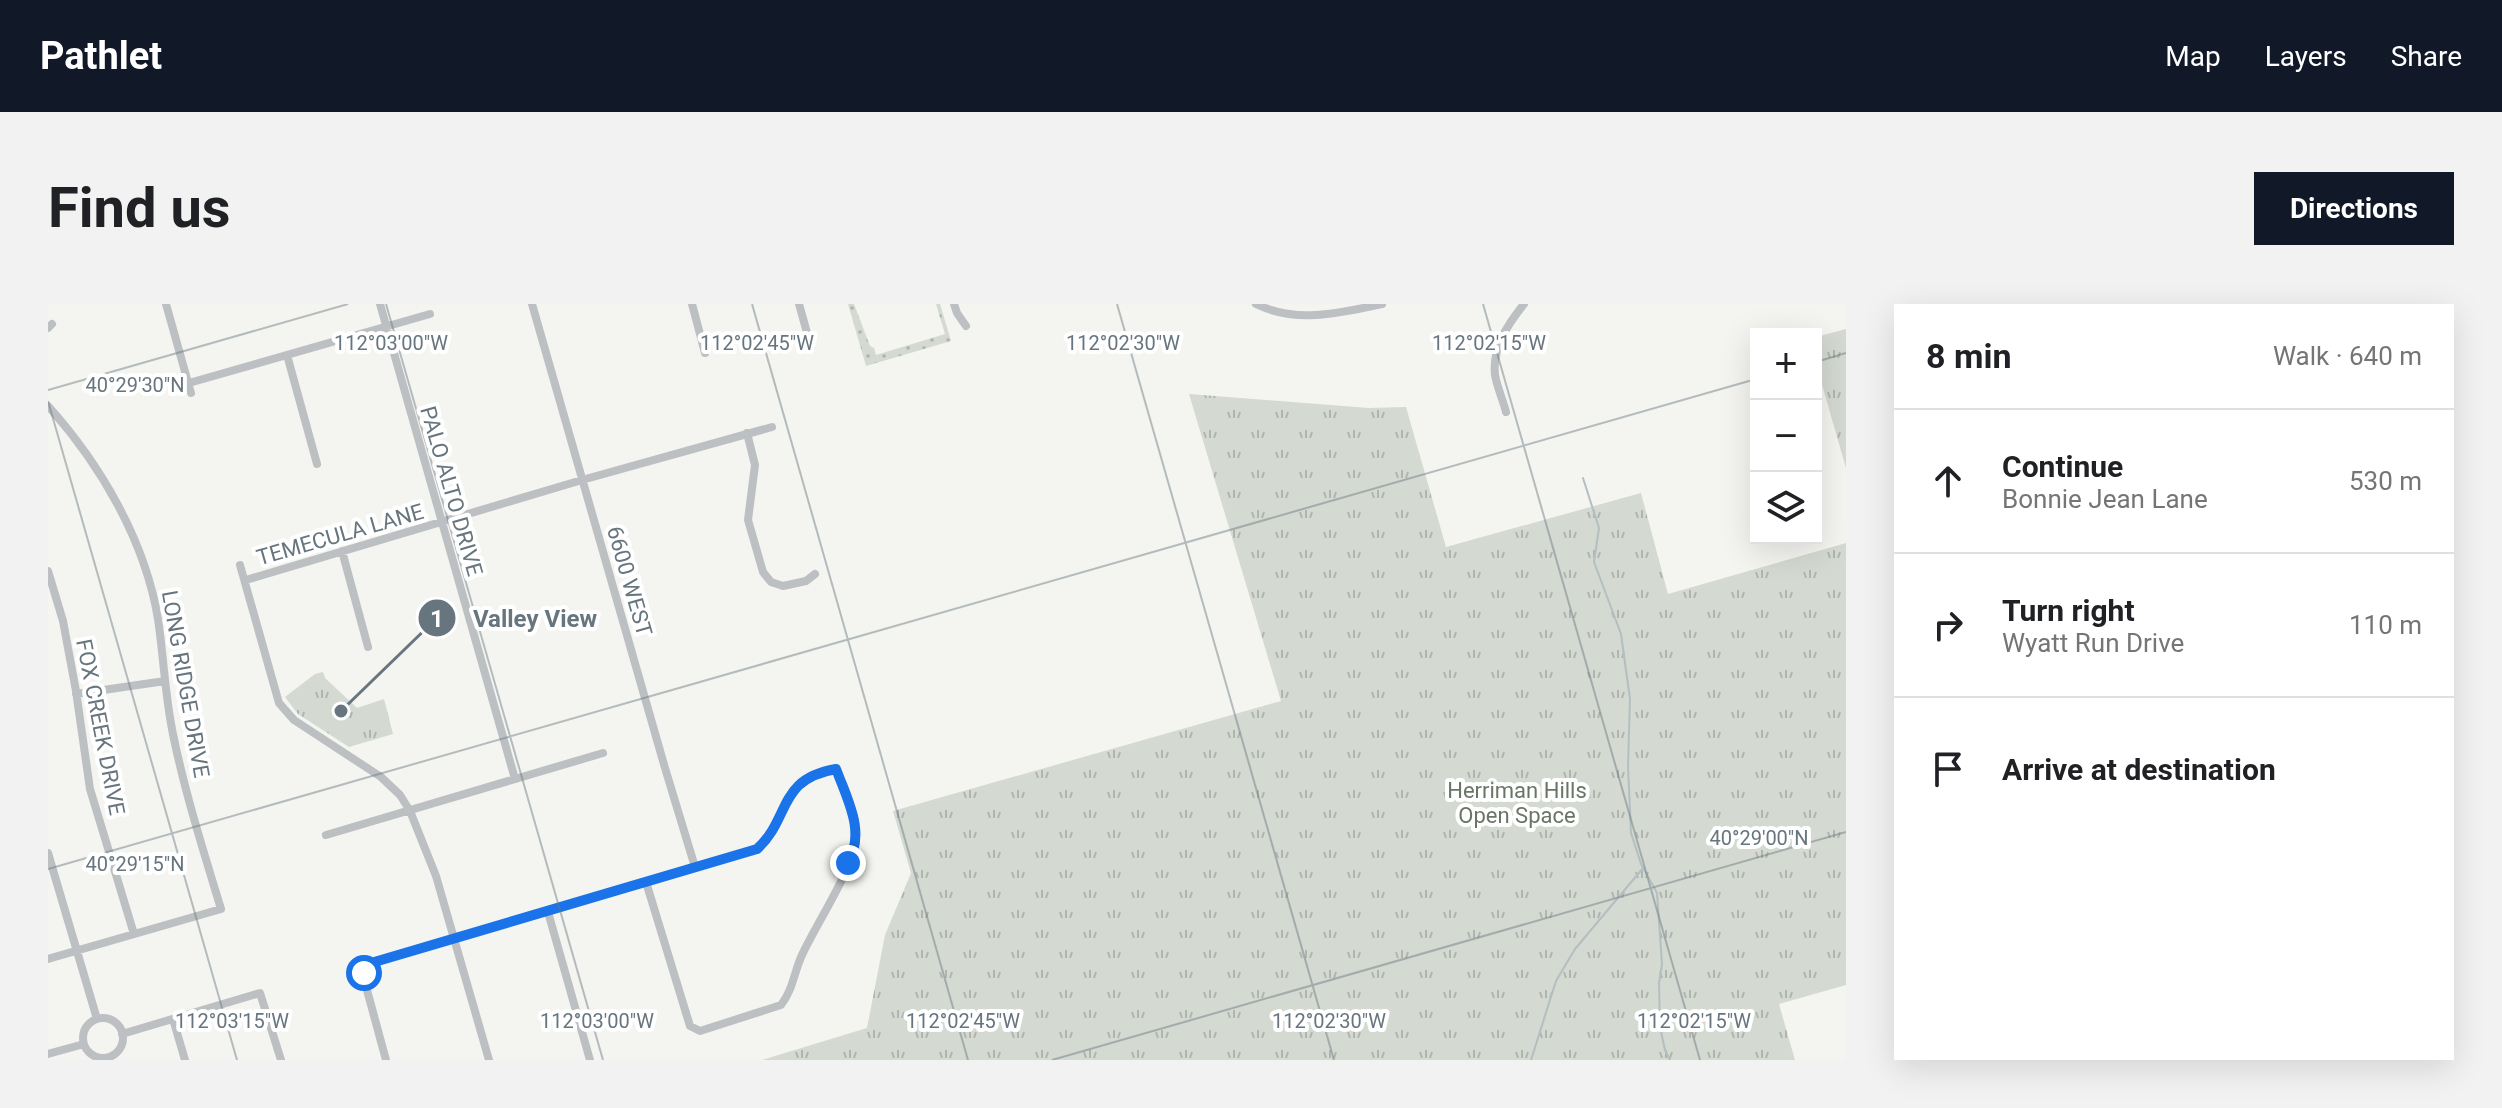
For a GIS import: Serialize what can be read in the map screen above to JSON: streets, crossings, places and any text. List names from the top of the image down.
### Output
{
  "streets": {
    "street": [
      "PALO ALTO DRIVE",
      "TEMECULA LANE",
      "6600 WEST",
      "LONG RIDGE DRIVE",
      "FOX CREEK DRIVE"
    ]
  },
  "crossings": [
    ["PALO ALTO DRIVE", "TEMECULA LANE"],
    ["TEMECULA LANE", "6600 WEST"],
    ["LONG RIDGE DRIVE", "FOX CREEK DRIVE"]
  ],
  "parks": ["Herriman Hills Open Space"],
  "places": ["Valley View"],
  "page": {
    "header": "Pathlet",
    "nav": ["Map", "Layers", "Share"],
    "buttons": "Directions",
    "title": "Find us",
    "heading": ["8 min", "Walk · 640 m"],
    "map_buttons": ["+", "−"],
    "list": [
      ["Continue", "Bonnie Jean Lane", "530 m"],
      ["Turn right", "Wyatt Run Drive", "110 m"],
      "Arrive at destination"
    ]
  },
  "coordinates": [
    "112°03'00\"W",
    "112°02'45\"W",
    "112°02'30\"W",
    "112°02'15\"W",
    "40°29'30\"N",
    "40°29'00\"N",
    "40°29'15\"N",
    "112°03'15\"W"
  ]
}
